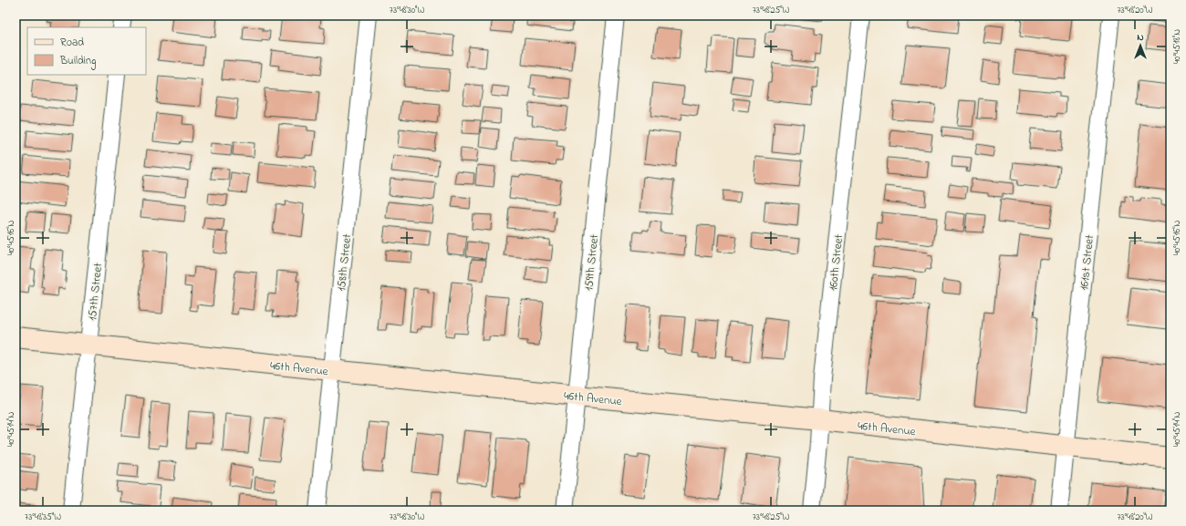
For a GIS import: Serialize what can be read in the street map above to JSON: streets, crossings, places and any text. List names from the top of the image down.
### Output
{
  "streets": {
    "street": [
      "158th Street",
      "159th Street",
      "160th Street",
      "161st Street",
      "157th Street",
      "46th Avenue"
    ]
  },
  "crossings": [
    ["158th Street", "46th Avenue"],
    ["159th Street", "46th Avenue"],
    ["160th Street", "46th Avenue"],
    ["161st Street", "46th Avenue"],
    ["157th Street", "46th Avenue"]
  ],
  "legend": ["Road", "Building"],
  "north": "top",
  "coordinates": [
    "73°48'30\"W",
    "73°48'25\"W",
    "73°48'20\"W",
    "40°45'18\"N",
    "40°45'16\"N",
    "40°45'14\"N",
    "73°48'35\"W"
  ]
}
